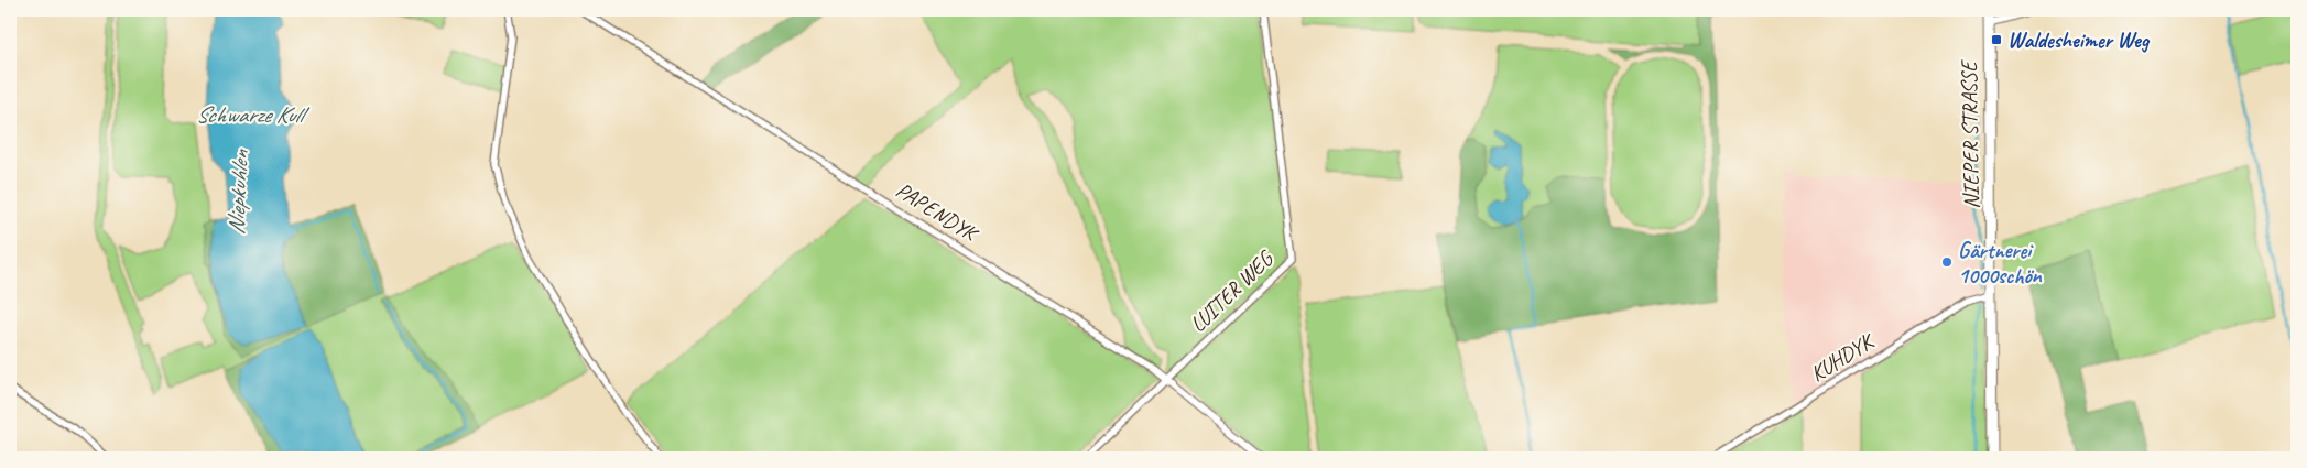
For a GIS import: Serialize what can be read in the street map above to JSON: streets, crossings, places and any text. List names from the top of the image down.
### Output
{
  "streets": {
    "main road": ["NIEPER STRASSE"],
    "street": ["PAPENDYK", "LUITER WEG", "KUHDYK"]
  },
  "crossings": [
    ["NIEPER STRASSE", "KUHDYK"],
    ["PAPENDYK", "LUITER WEG"]
  ],
  "water": ["Schwarze Kull", "Niepkuhlen"],
  "places": {
    "transit": ["Waldesheimer Weg"],
    "other": ["Gärtnerei 1000schön"]
  }
}
